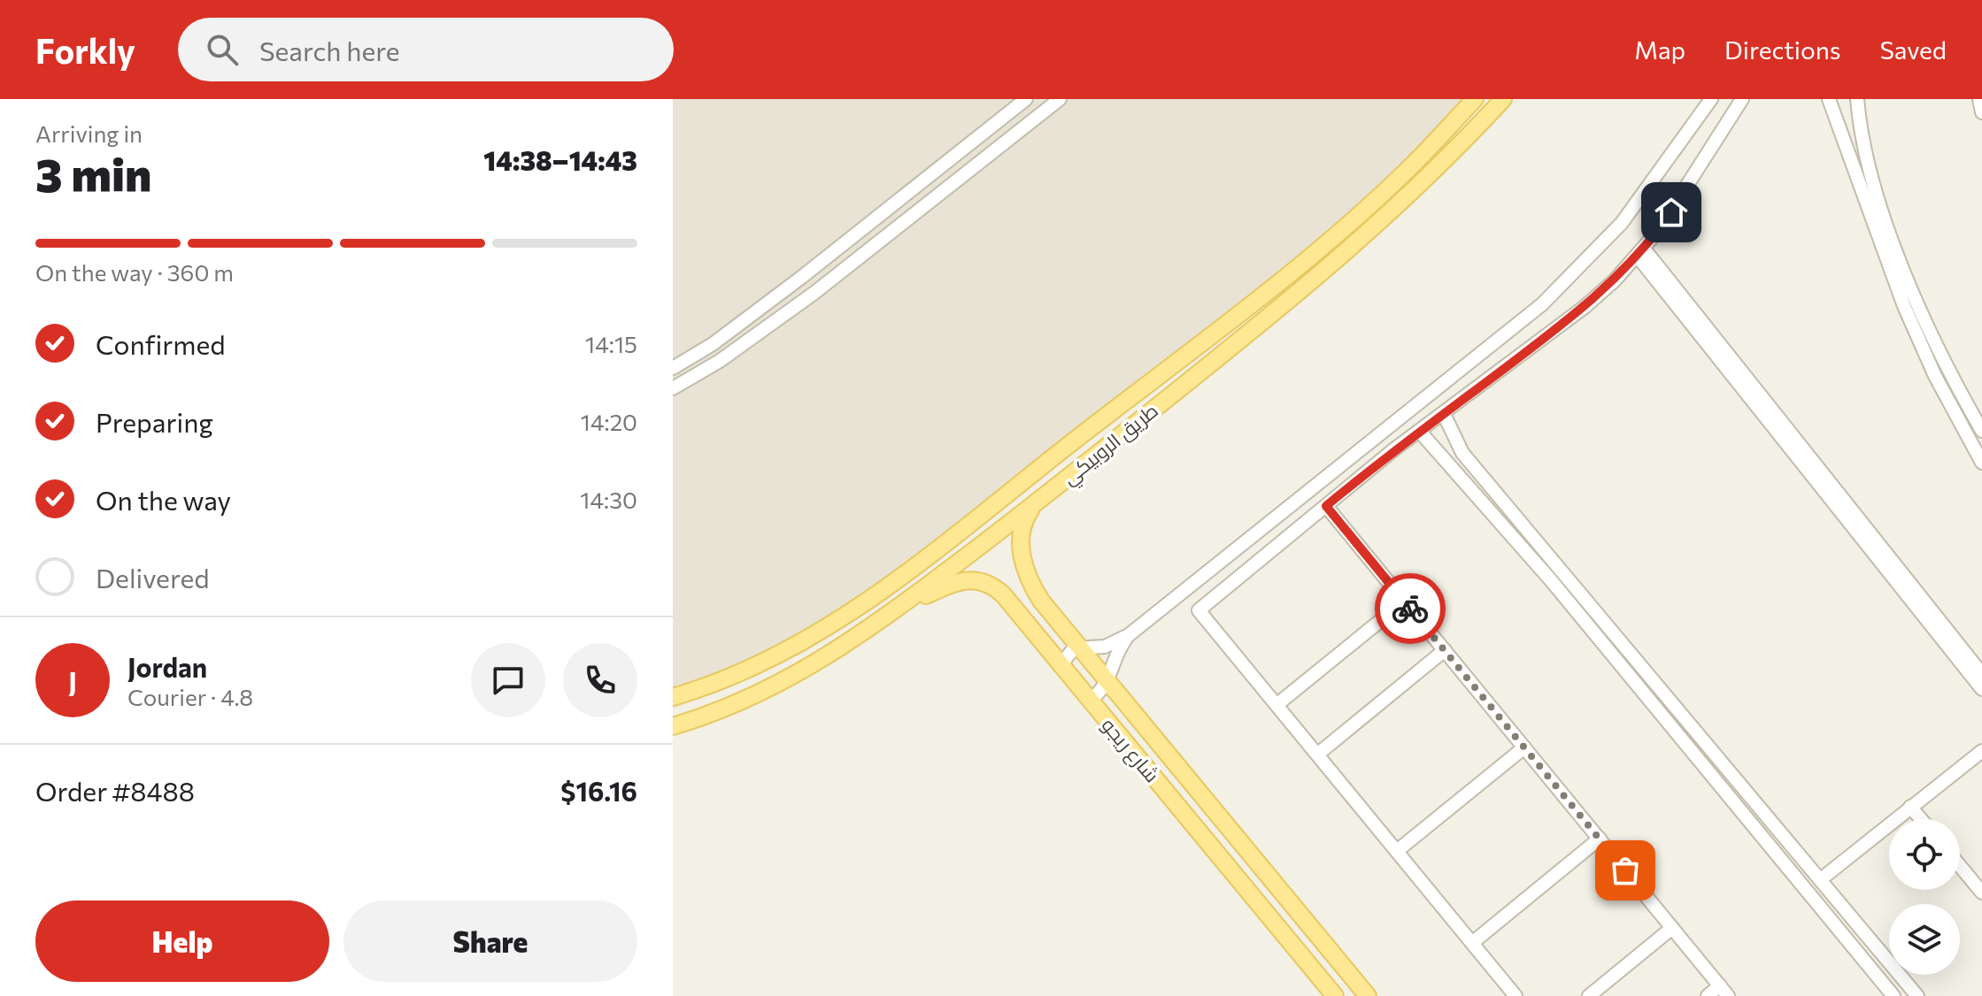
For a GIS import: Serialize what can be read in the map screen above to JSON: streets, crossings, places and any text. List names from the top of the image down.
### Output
{
  "streets": {
    "main road": ["طريق الروبيكي", "شارع ريجو"]
  },
  "crossings": [
    ["طريق الروبيكي", "شارع ريجو"]
  ],
  "page": {
    "header": "Forkly",
    "search": "Search here",
    "nav": ["Map", "Directions", "Saved"],
    "heading": ["3 min", "Arriving in", "14:38–14:43"],
    "panel": [
      "Jordan",
      "Courier · 4.8",
      "Order #8488",
      "$16.16"
    ],
    "bar": "On the way · 360 m",
    "list": [
      ["Confirmed", "14:15"],
      ["Preparing", "14:20"],
      ["On the way", "14:30"],
      "Delivered"
    ],
    "round": "J",
    "buttons": ["Help", "Share"]
  }
}
